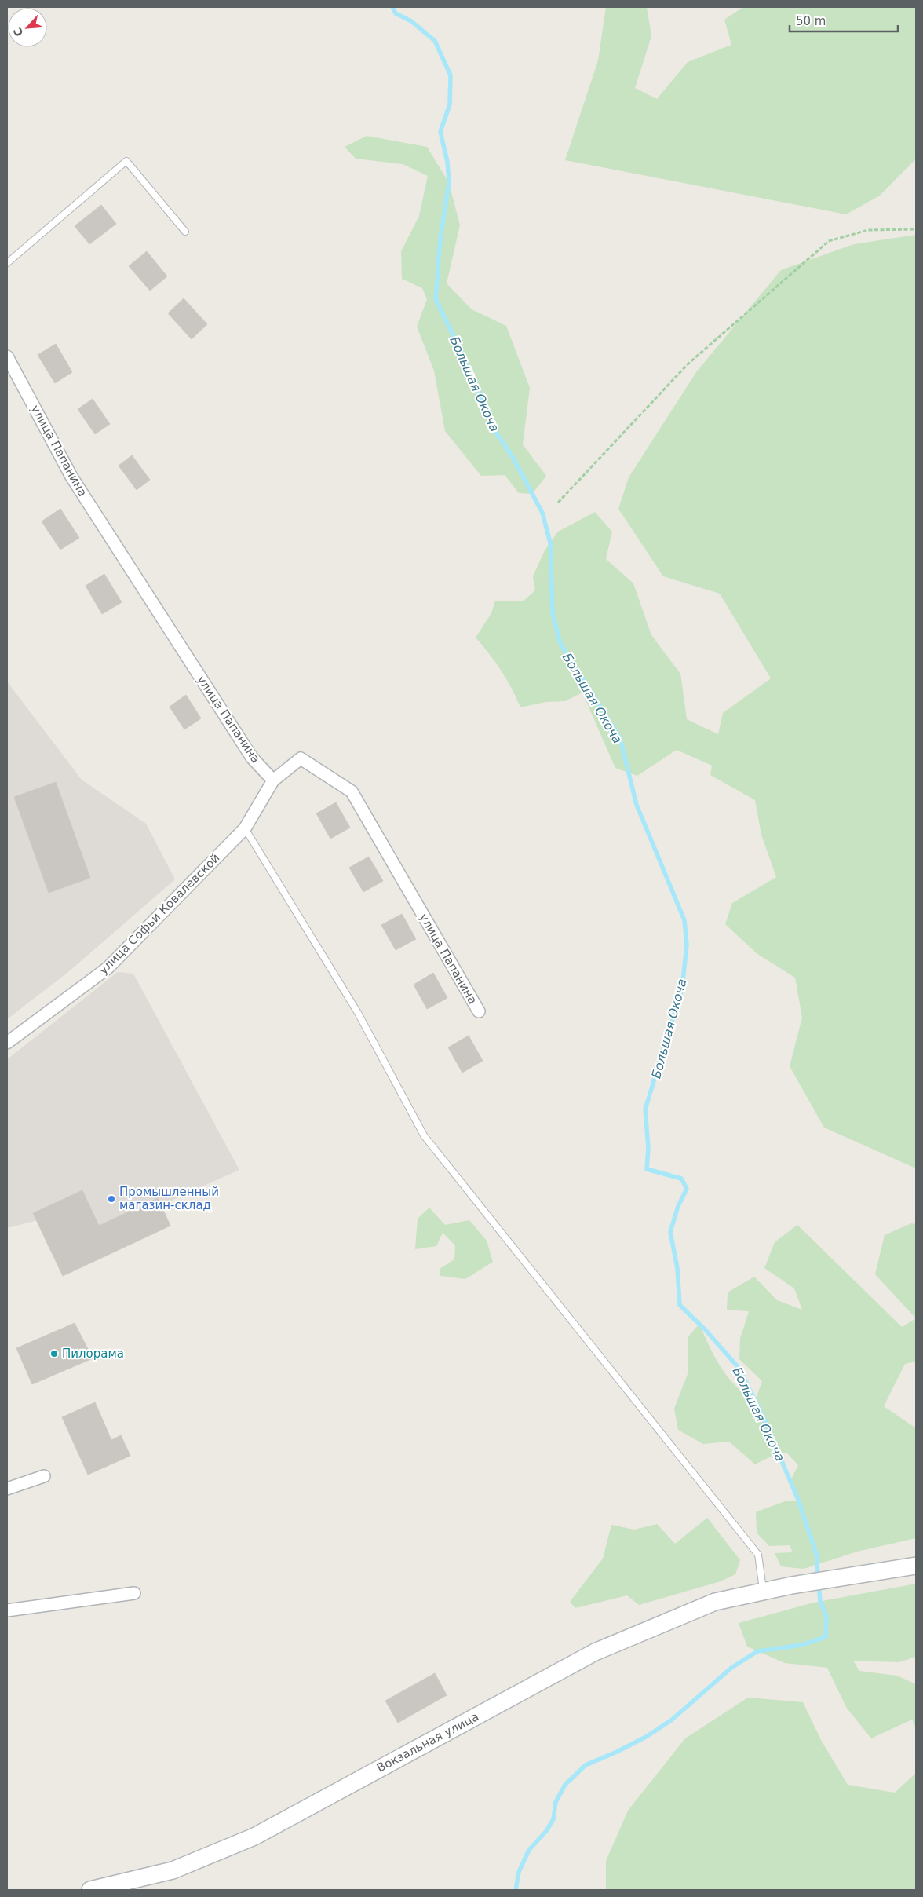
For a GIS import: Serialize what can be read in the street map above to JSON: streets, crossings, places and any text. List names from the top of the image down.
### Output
{
  "streets": {
    "main road": ["Вокзальная улица"],
    "street": ["улица Папанина", "улица Софьи Ковалевской"]
  },
  "crossings": [
    ["улица Папанина", "улица Софьи Ковалевской"]
  ],
  "water": ["Большая Окоча"],
  "places": ["Промышленный магазин-склад", "Пилорама"],
  "scale_bar": "50 m",
  "north": "bottom left"
}
